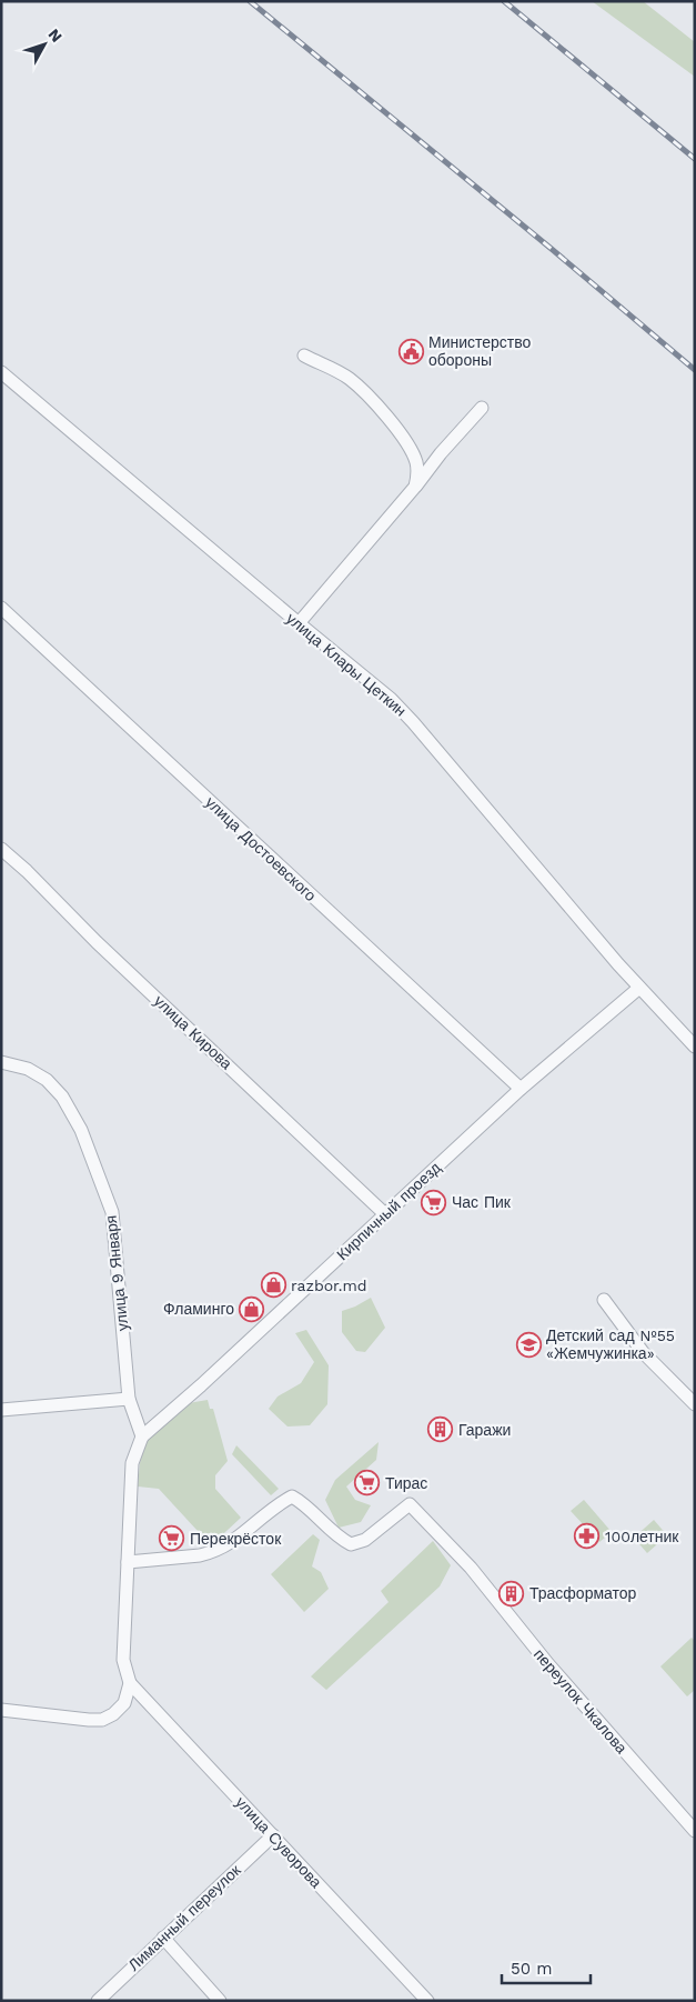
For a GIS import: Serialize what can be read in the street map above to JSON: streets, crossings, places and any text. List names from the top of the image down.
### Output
{
  "streets": {
    "street": [
      "улица Клары Цеткин",
      "улица Достоевского",
      "улица Кирова",
      "Кирпичный проезд",
      "улица 9 Января",
      "переулок Чкалова",
      "улица Суворова",
      "Лиманный переулок"
    ]
  },
  "crossings": [
    ["улица Клары Цеткин", "Кирпичный проезд"],
    ["улица Достоевского", "Кирпичный проезд"],
    ["улица Кирова", "Кирпичный проезд"],
    ["Кирпичный проезд", "улица 9 Января"],
    ["улица Суворова", "Лиманный переулок"]
  ],
  "places": {
    "public building": ["Министерство обороны"],
    "supermarket": ["Час Пик", "Тирас", "Перекрёсток"],
    "shop": ["razbor.md", "Фламинго"],
    "school or university": ["Детский сад №55 «Жемчужинка»"],
    "building": ["Гаражи", "Трасформатор"],
    "pharmacy": ["100летник"]
  },
  "scale_bar": "50 m",
  "north": "top right"
}
